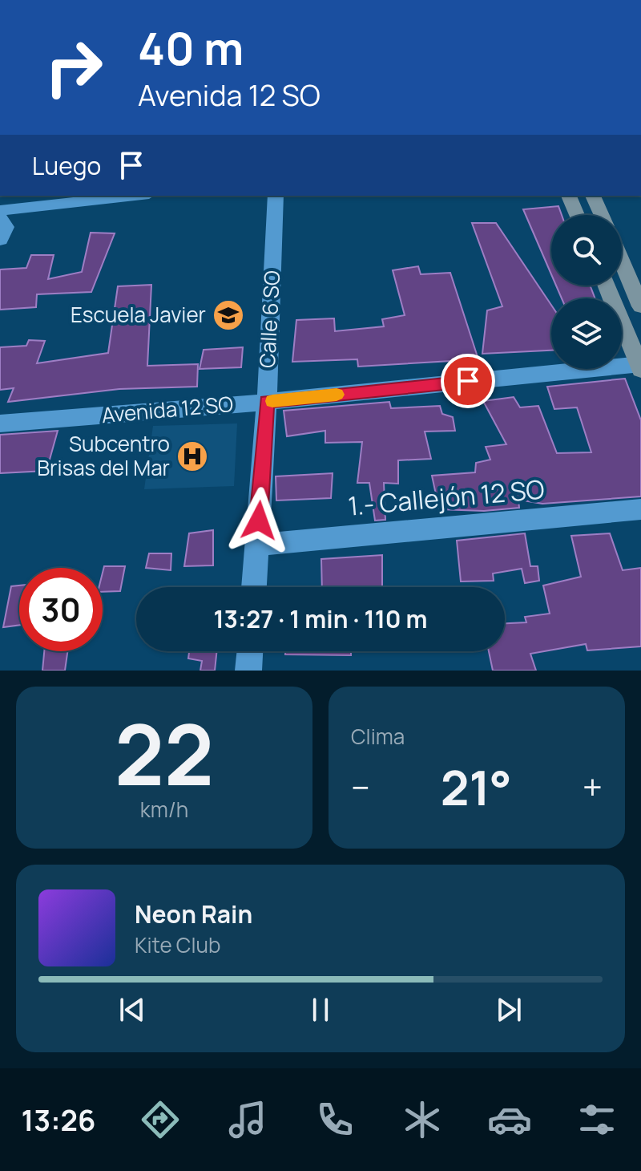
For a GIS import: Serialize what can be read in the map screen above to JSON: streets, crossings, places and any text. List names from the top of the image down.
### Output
{
  "streets": {
    "street": ["Calle 6 SO", "Avenida 12 SO", "1.- Callejón 12 SO"]
  },
  "crossings": [
    ["Calle 6 SO", "Avenida 12 SO"],
    ["Calle 6 SO", "1.- Callejón 12 SO"]
  ],
  "places": {
    "school or university": ["Escuela Javier"],
    "hospital": ["Subcentro Brisas del Mar"]
  },
  "page": {
    "turn": ["40 m", "Avenida 12 SO"],
    "then": "Luego",
    "limit": "30",
    "trip": "13:27 · 1 min · 110 m",
    "tile": [
      ["22", "km/h"],
      "Clima"
    ],
    "heat": ["−", "21°", "+"],
    "song": ["Neon Rain", "Kite Club"],
    "tabs": "13:26"
  }
}
